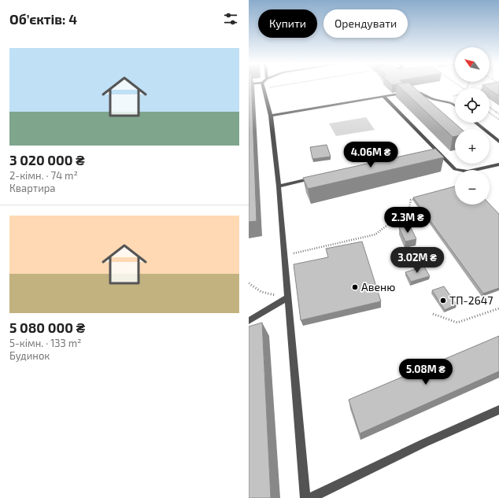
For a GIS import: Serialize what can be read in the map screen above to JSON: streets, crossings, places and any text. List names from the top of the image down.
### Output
{
  "places": ["Авеню", "ТП-2647"],
  "north": "top left",
  "page": {
    "heading": "Об’єктів: 4",
    "chip": ["Купити", "Орендувати"],
    "list": [
      {
        "name": "3 020 000 ₴",
        "note": "2-кімн. · 74 m² · Квартира"
      },
      {
        "name": "5 080 000 ₴",
        "note": "5-кімн. · 133 m² · Будинок"
      }
    ],
    "map_buttons": ["+", "−"],
    "price": [
      "4.06M ₴",
      "2.3M ₴",
      "3.02M ₴",
      "5.08M ₴"
    ]
  }
}
